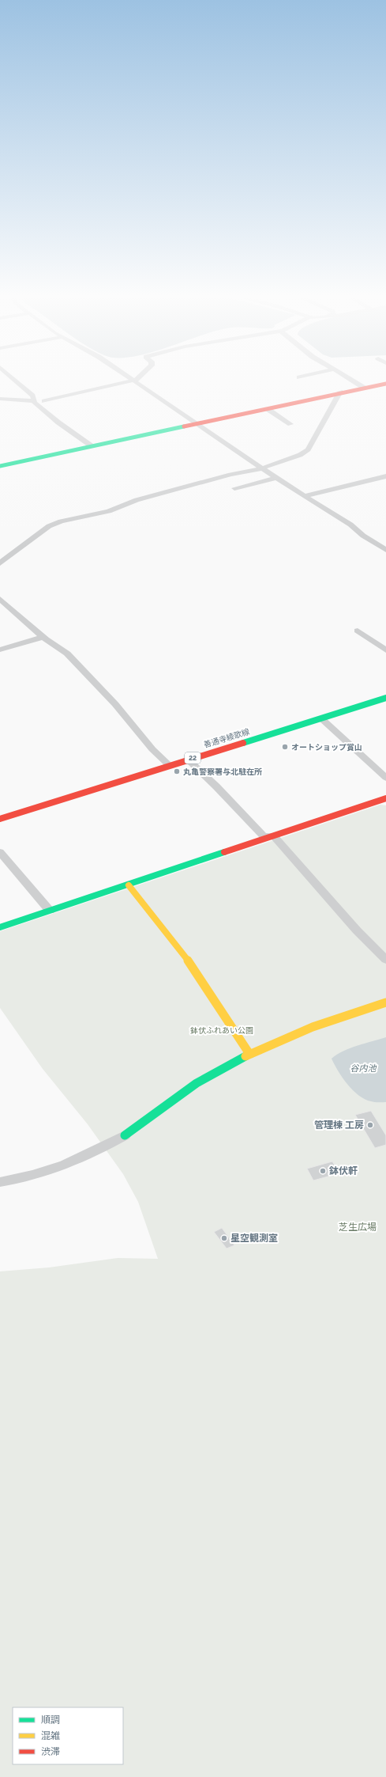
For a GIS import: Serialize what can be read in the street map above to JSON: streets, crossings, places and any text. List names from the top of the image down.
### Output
{
  "streets": {
    "street": ["善通寺綾歌線", "22"]
  },
  "water": ["谷内池"],
  "parks": ["鉢伏ふれあい公園", "芝生広場"],
  "places": [
    "オートショップ賞山",
    "丸亀警察署与北駐在所",
    "管理棟 工房",
    "鉢伏軒",
    "星空観測室"
  ],
  "legend": ["順調", "混雑", "渋滞"]
}
